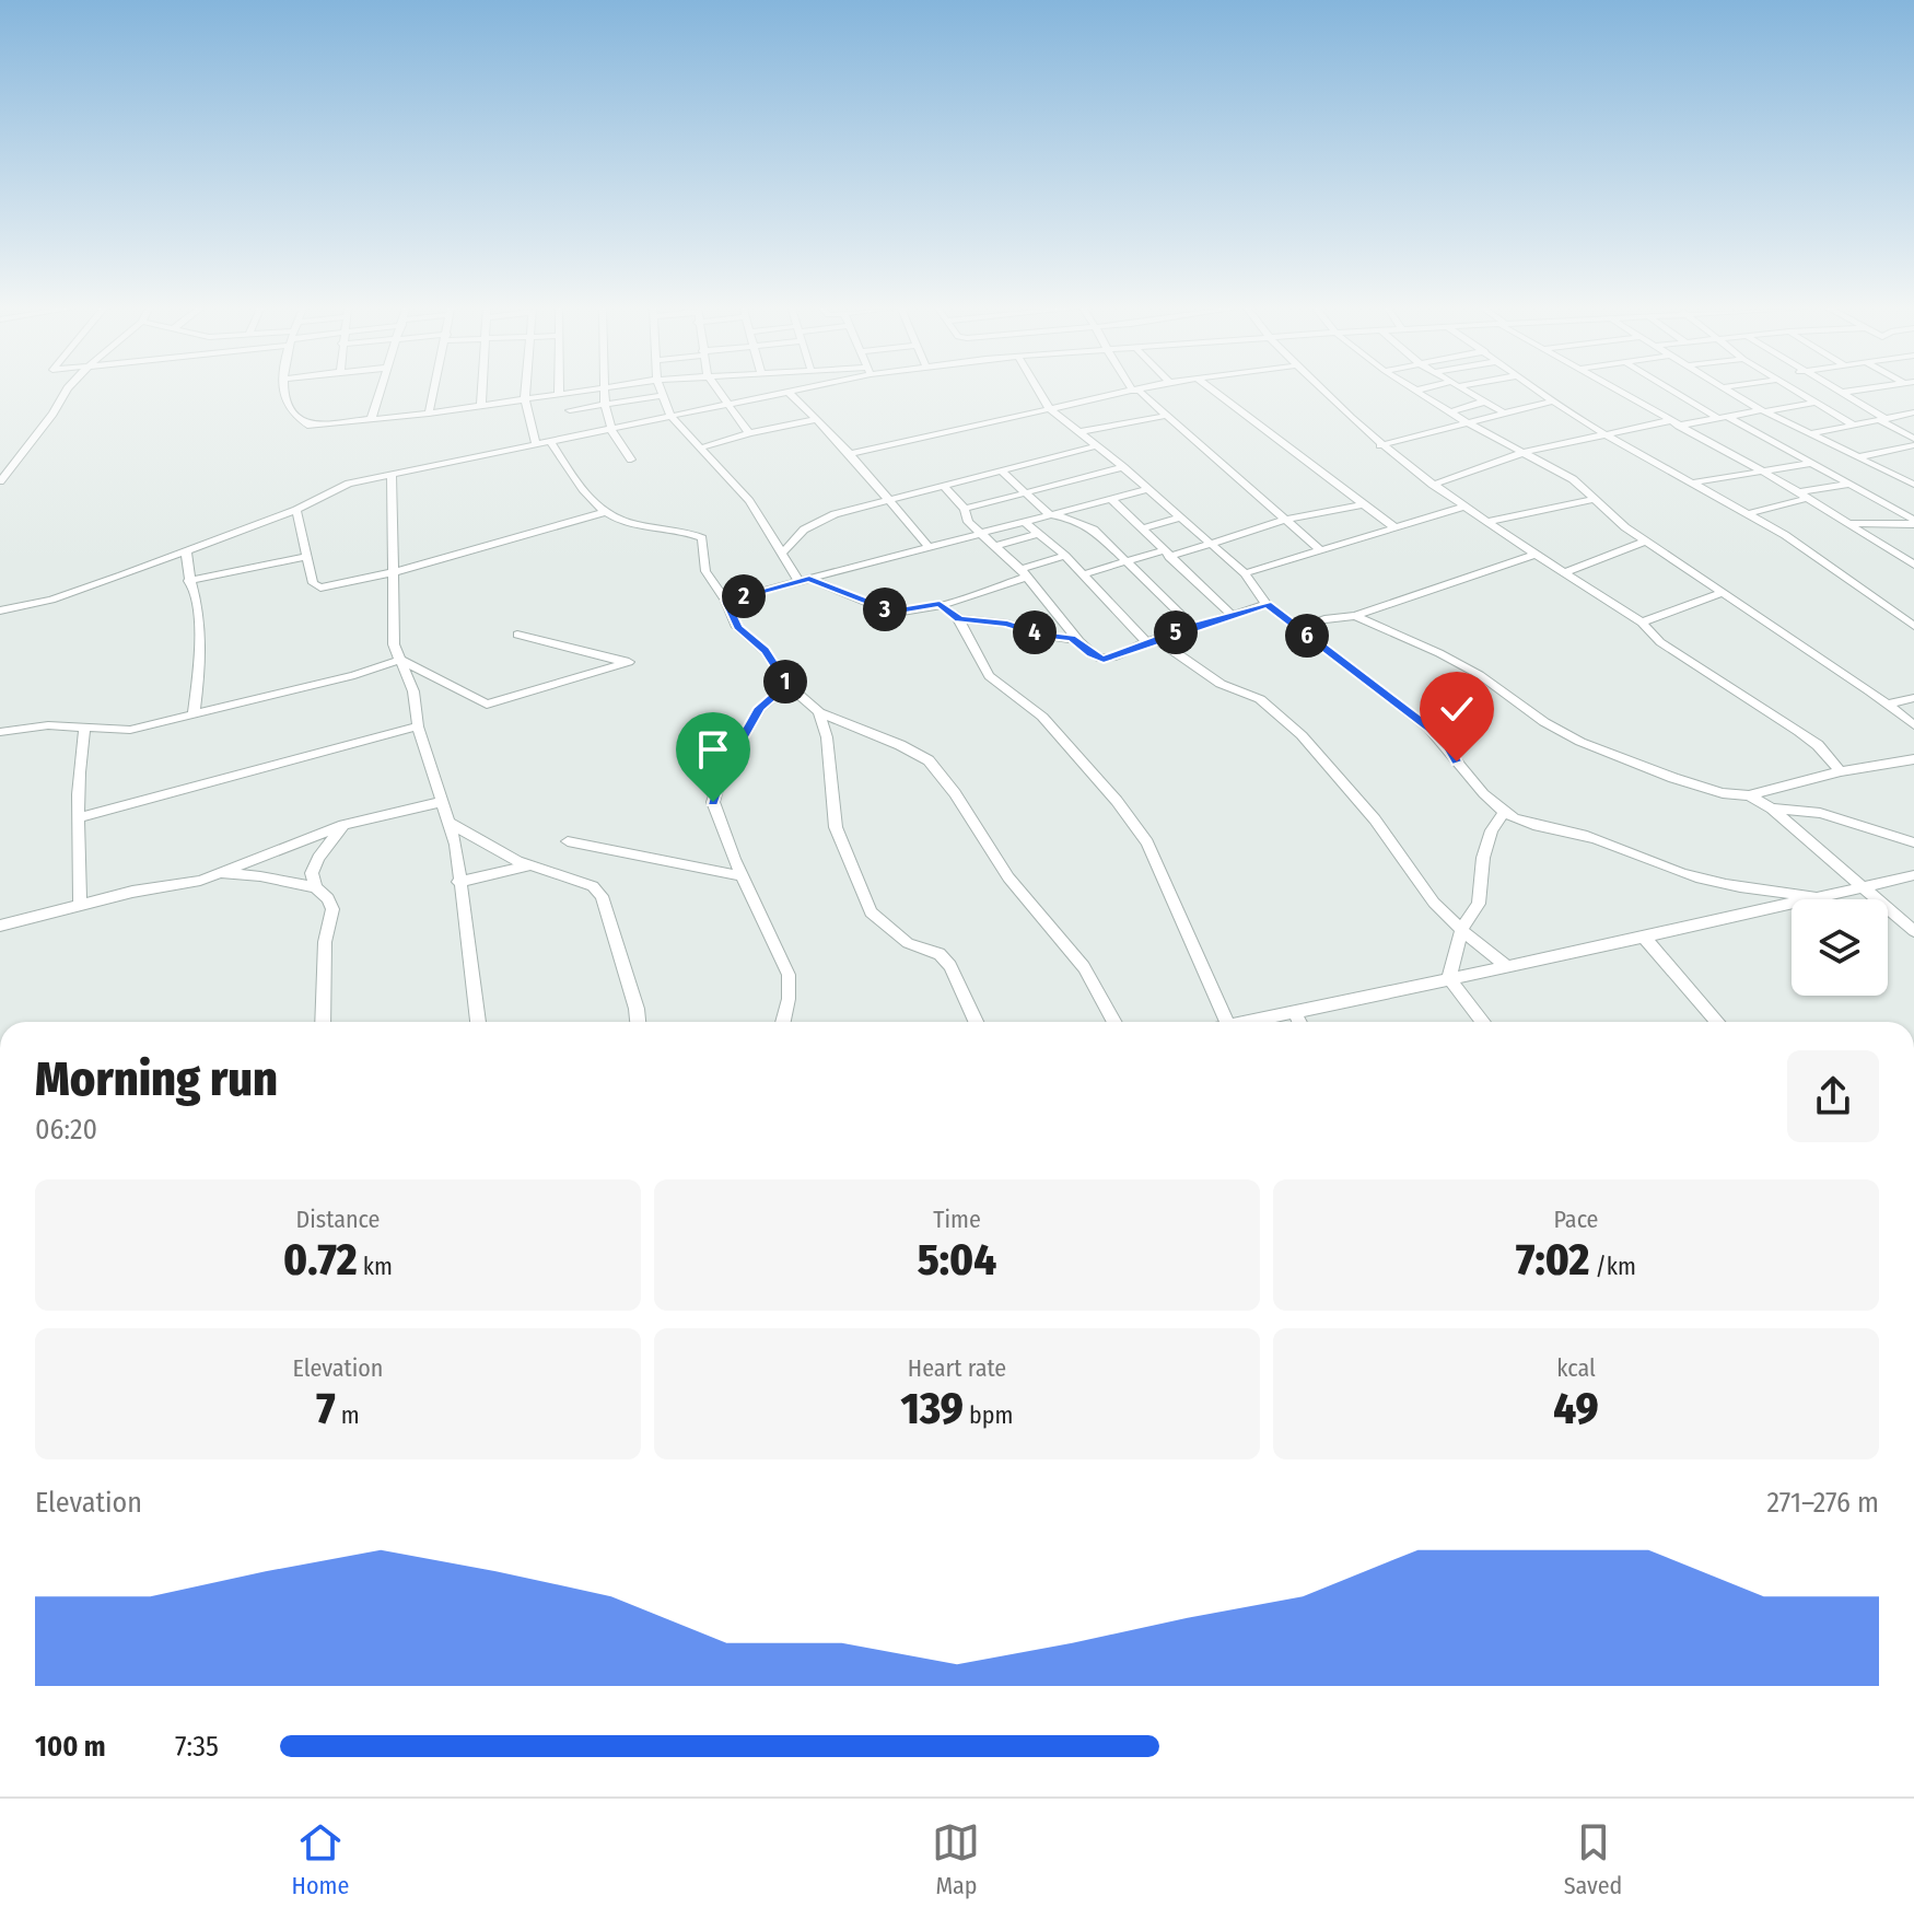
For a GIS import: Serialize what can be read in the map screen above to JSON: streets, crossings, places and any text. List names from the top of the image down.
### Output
{
  "page": {
    "pins": [
      "2",
      "3",
      "4",
      "5",
      "6",
      "1"
    ],
    "heading": ["Morning run", "06:20"],
    "stats": [
      ["Distance", "0.72 km"],
      ["Time", "5:04"],
      ["Pace", "7:02 /km"],
      ["Elevation", "7 m"],
      ["Heart rate", "139 bpm"],
      ["kcal", "49"]
    ],
    "chart": ["Elevation", "271–276 m"],
    "list": [
      {
        "name": "100 m",
        "note": "7:35"
      }
    ],
    "tabs": ["Home", "Map", "Saved"]
  }
}
